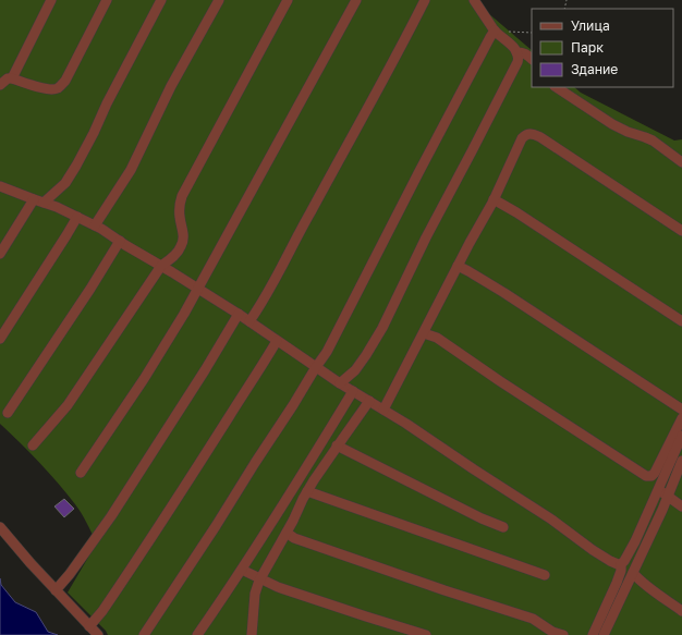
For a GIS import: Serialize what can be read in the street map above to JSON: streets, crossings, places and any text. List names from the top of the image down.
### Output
{
  "legend": ["Улица", "Парк", "Здание"]
}
